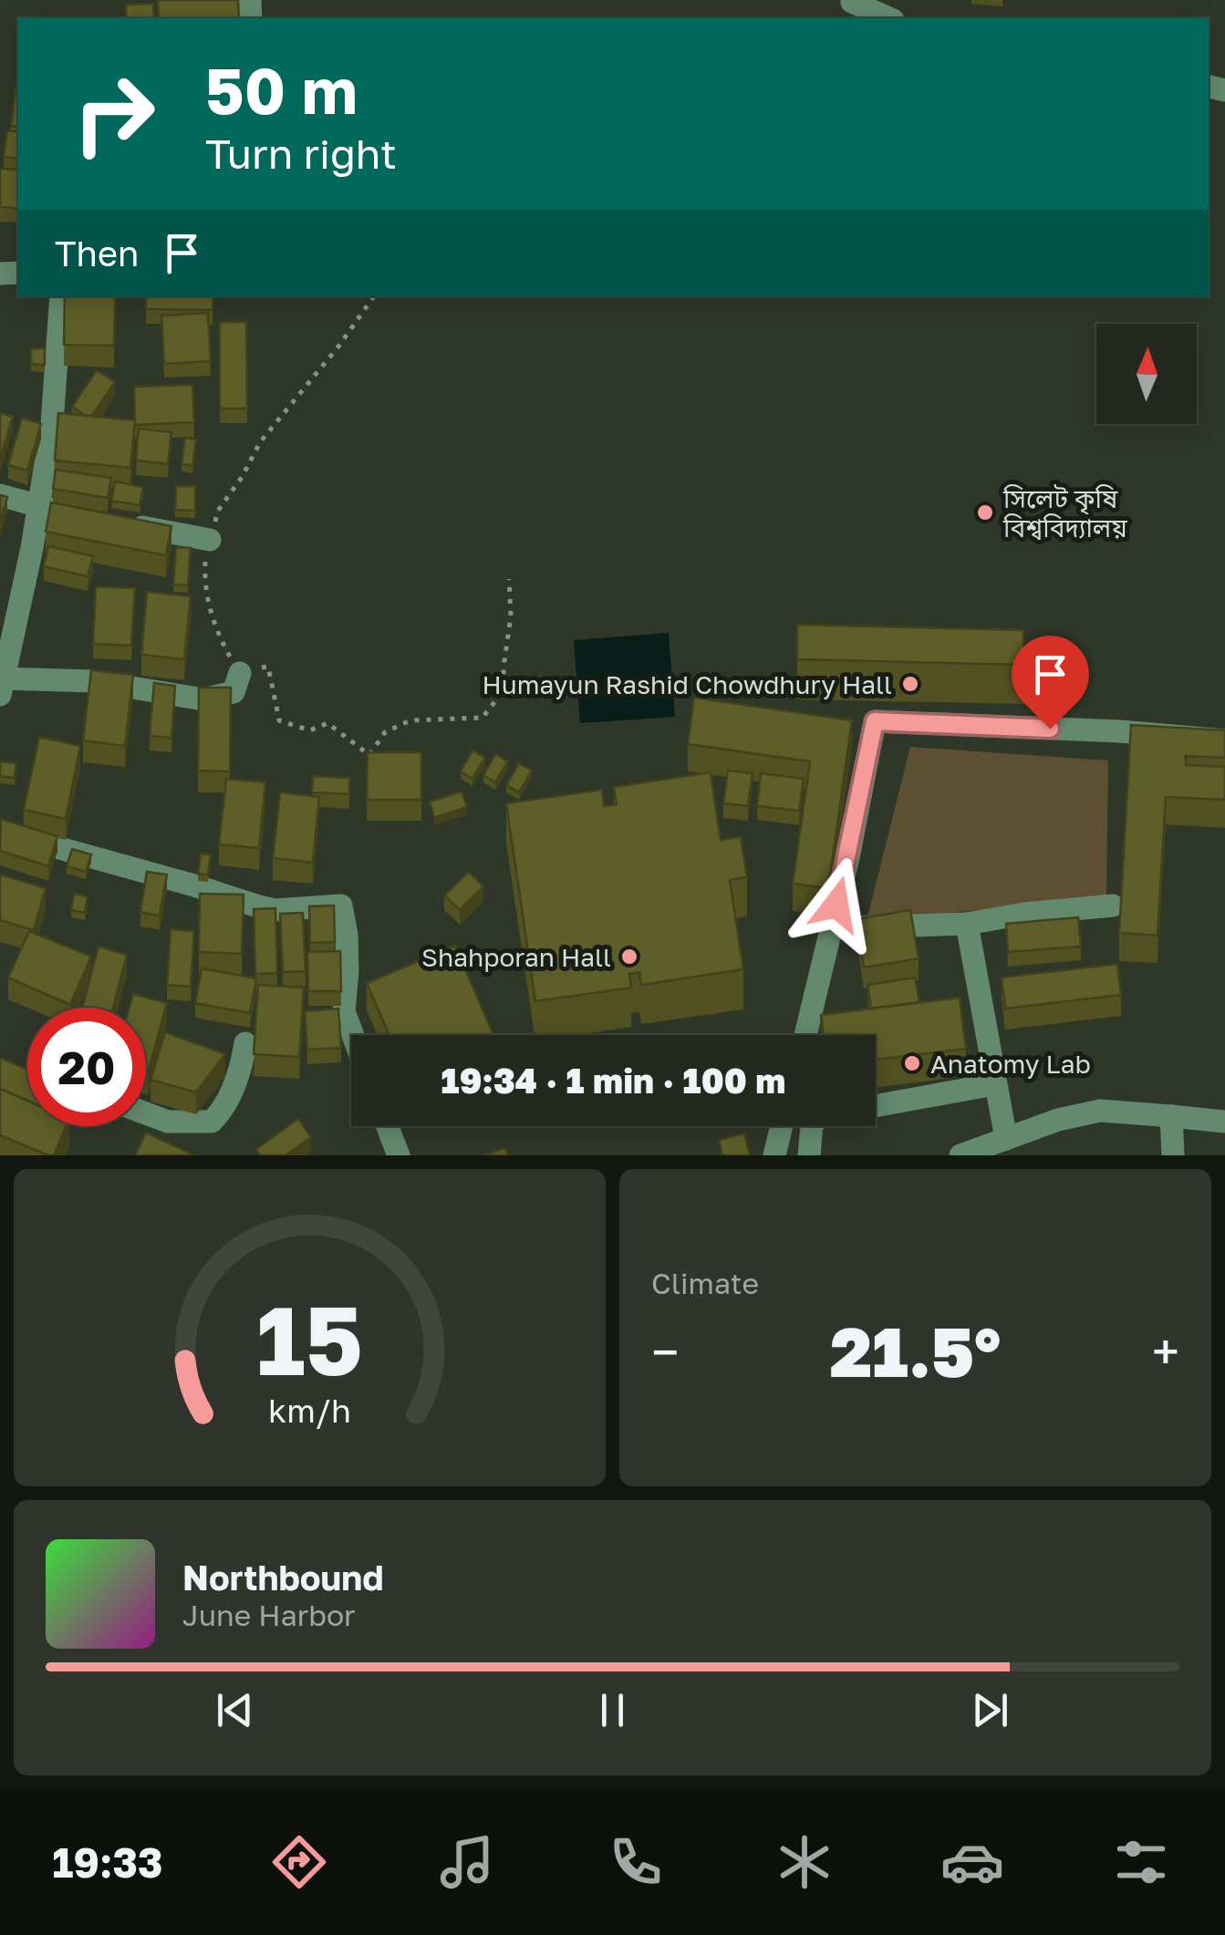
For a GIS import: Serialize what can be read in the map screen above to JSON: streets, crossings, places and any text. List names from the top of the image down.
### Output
{
  "places": [
    "সিলেট কৃষি বিশ্ববিদ্যালয়",
    "Humayun Rashid Chowdhury Hall",
    "Shahporan Hall",
    "Anatomy Lab"
  ],
  "north": "top",
  "page": {
    "turn": ["50 m", "Turn right"],
    "then": "Then",
    "limit": "20",
    "trip": "19:34 · 1 min · 100 m",
    "tile": "Climate",
    "heat": ["−", "21.5°", "+"],
    "song": ["Northbound", "June Harbor"],
    "tabs": "19:33",
    "gauge": ["15", "km/h"]
  }
}
